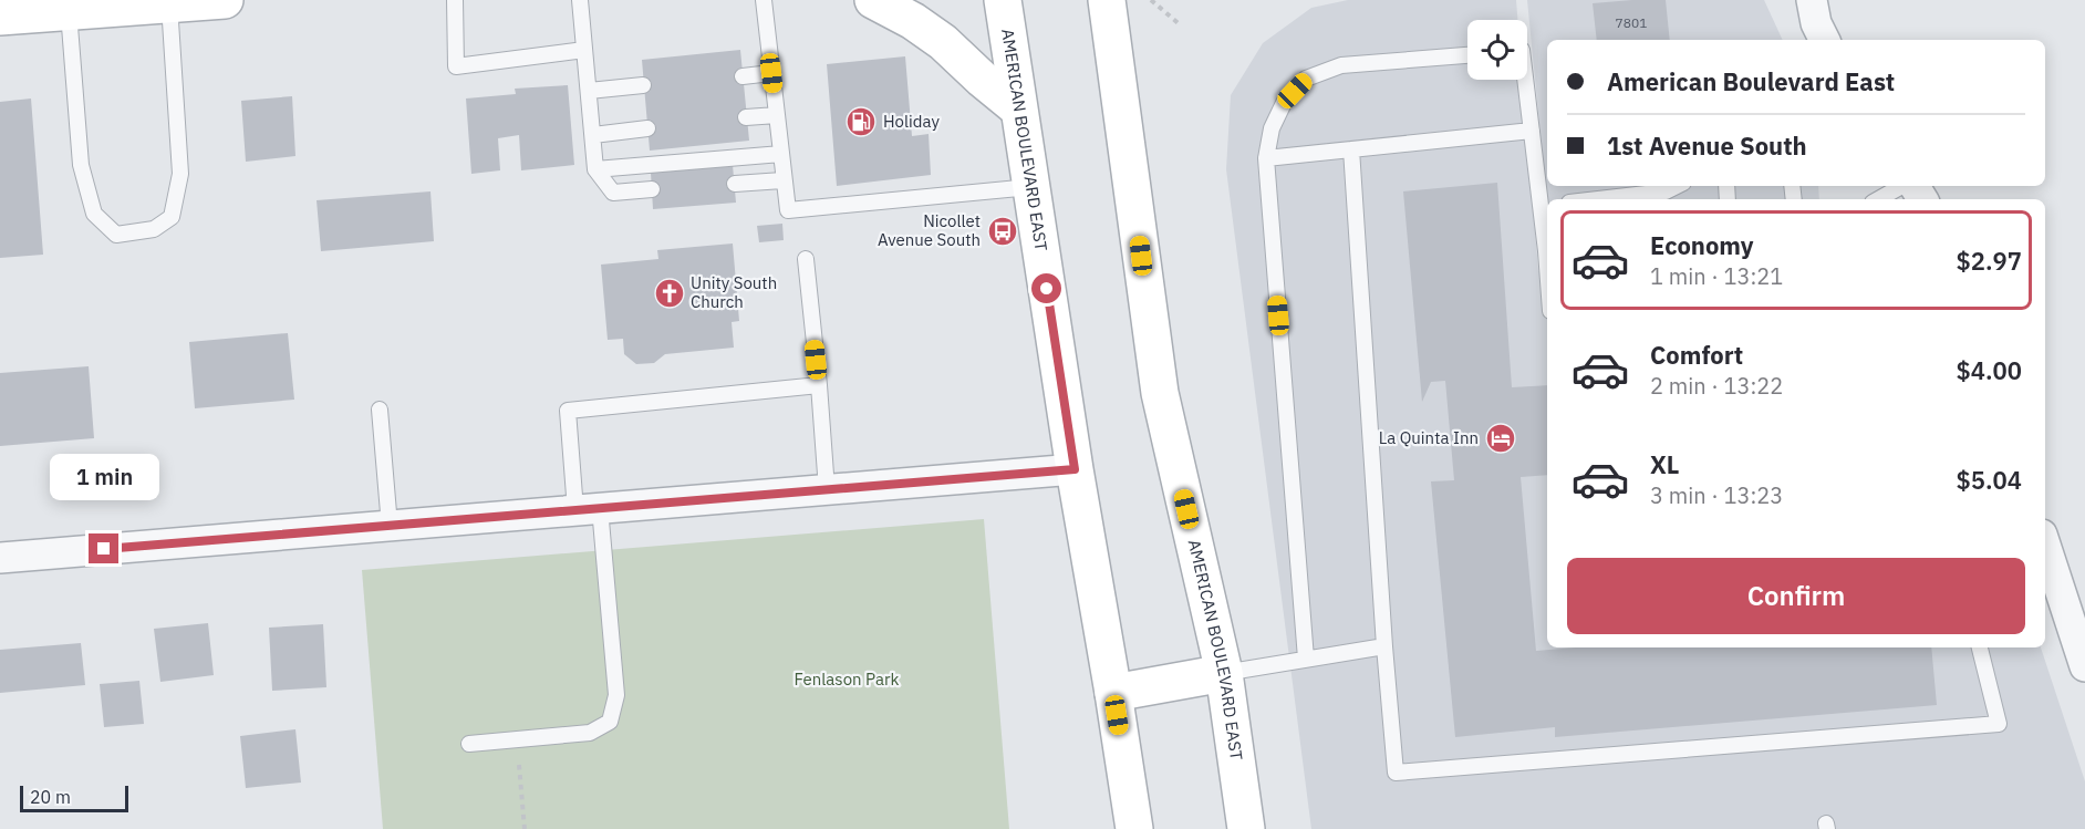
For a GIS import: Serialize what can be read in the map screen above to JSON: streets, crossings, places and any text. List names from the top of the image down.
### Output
{
  "streets": {
    "main road": ["AMERICAN BOULEVARD EAST"]
  },
  "parks": ["Fenlason Park"],
  "places": {
    "fuel station": ["Holiday"],
    "bus stop": ["Nicollet Avenue South"],
    "church": ["Unity South Church"],
    "hotel": ["La Quinta Inn"]
  },
  "house_numbers": ["7801"],
  "scale_bar": "20 m",
  "page": {
    "banner": ["American Boulevard East", "1st Avenue South"],
    "list": [
      {
        "name": "Economy",
        "note": "1 min · 13:21",
        "value": "$2.97"
      },
      {
        "name": "Comfort",
        "note": "2 min · 13:22",
        "value": "$4.00"
      },
      {
        "name": "XL",
        "note": "3 min · 13:23",
        "value": "$5.04"
      }
    ],
    "bubble": "1 min",
    "buttons": "Confirm",
    "scale": "20 m"
  }
}
